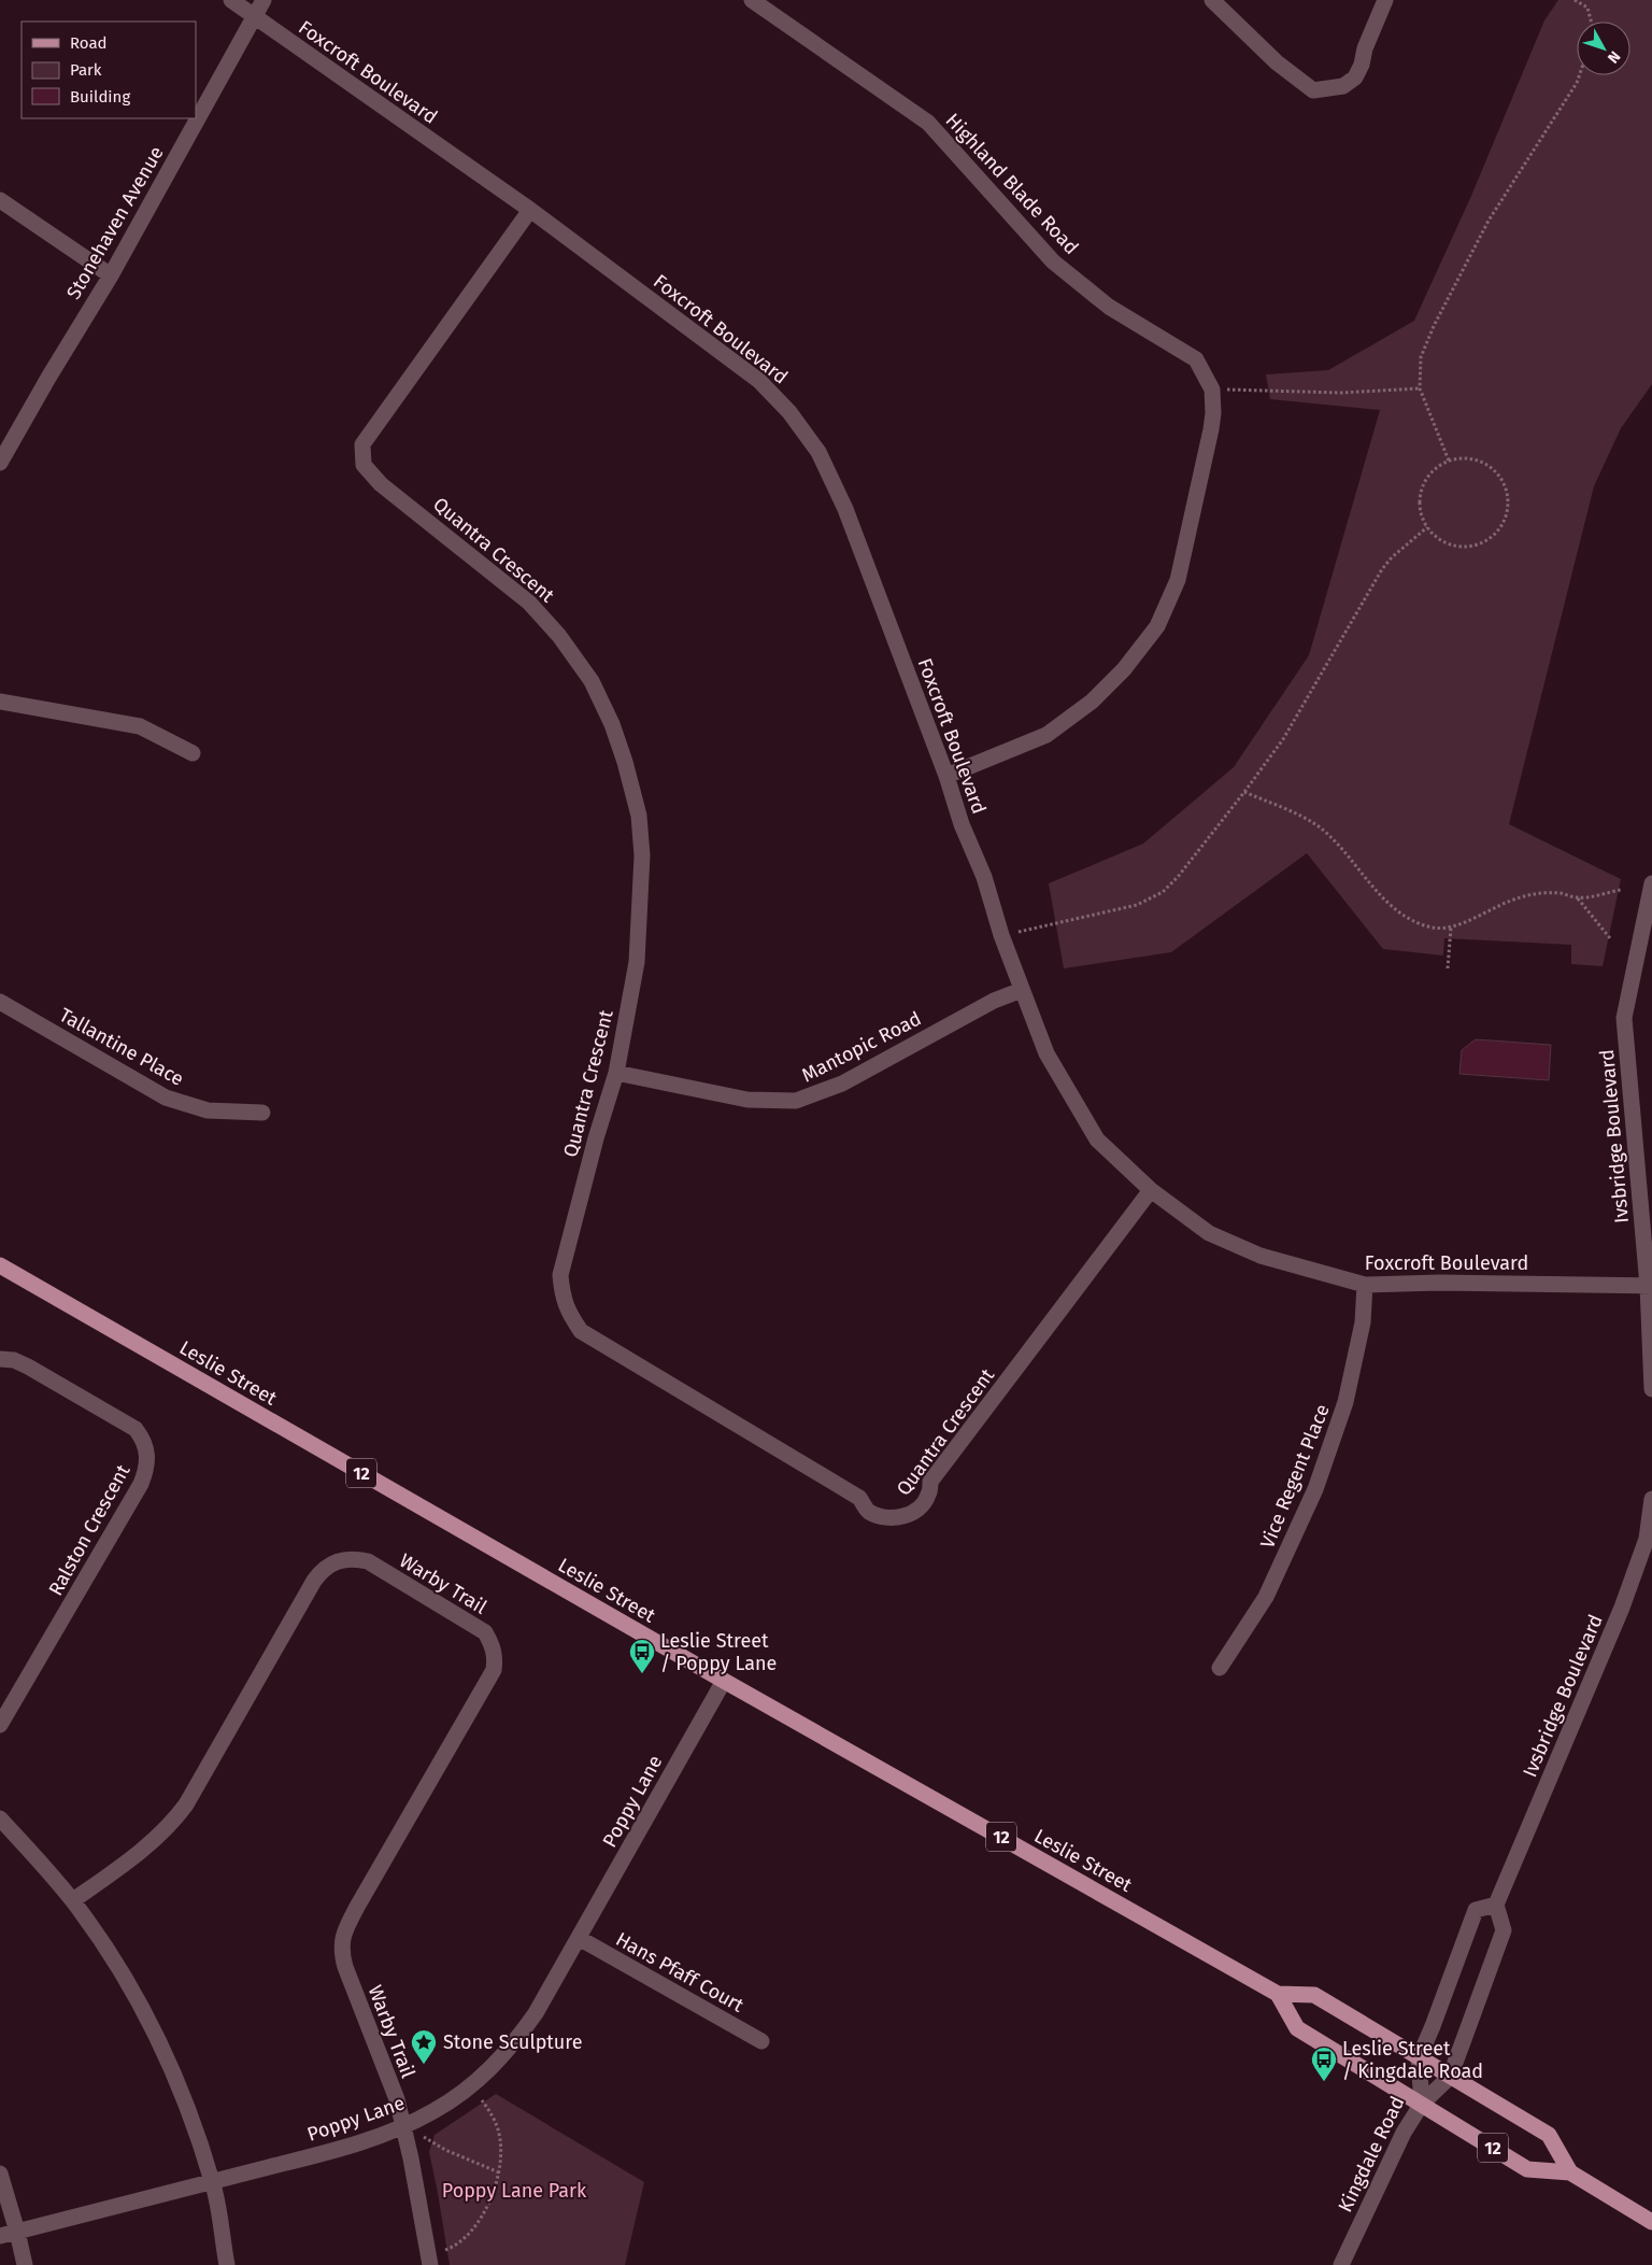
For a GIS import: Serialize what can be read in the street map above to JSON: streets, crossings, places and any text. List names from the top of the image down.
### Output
{
  "streets": {
    "main road": ["Leslie Street", "12"],
    "street": [
      "Foxcroft Boulevard",
      "Highland Blade Road",
      "Stonehaven Avenue",
      "Quantra Crescent",
      "Tallantine Place",
      "Mantopic Road",
      "Ivsbridge Boulevard",
      "Vice Regent Place",
      "Ralston Crescent",
      "Warby Trail",
      "Poppy Lane",
      "Hans Pfaff Court",
      "Kingdale Road"
    ]
  },
  "crossings": [
    ["Foxcroft Boulevard", "Highland Blade Road"],
    ["Foxcroft Boulevard", "Stonehaven Avenue"],
    ["Foxcroft Boulevard", "Quantra Crescent"],
    ["Foxcroft Boulevard", "Mantopic Road"],
    ["Foxcroft Boulevard", "Ivsbridge Boulevard"],
    ["Foxcroft Boulevard", "Vice Regent Place"],
    ["Quantra Crescent", "Mantopic Road"],
    ["Leslie Street", "Poppy Lane"],
    ["Leslie Street", "Kingdale Road"],
    ["Warby Trail", "Poppy Lane"],
    ["Poppy Lane", "Hans Pfaff Court"]
  ],
  "parks": ["Poppy Lane Park"],
  "places": {
    "bus stop": ["Leslie Street / Poppy Lane", "Leslie Street / Kingdale Road"],
    "place": ["Stone Sculpture"]
  },
  "legend": ["Road", "Park", "Building"],
  "north": "bottom right"
}
